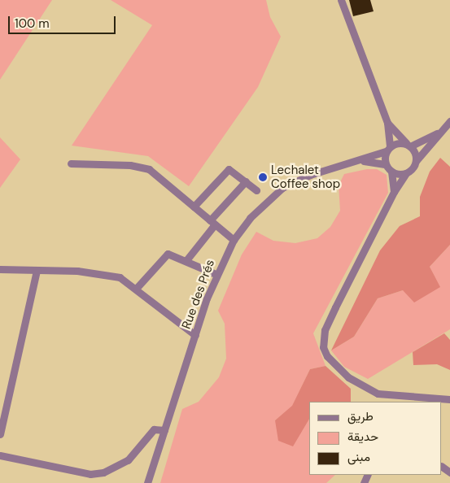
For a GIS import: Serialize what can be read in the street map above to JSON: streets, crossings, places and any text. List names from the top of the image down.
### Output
{
  "streets": {
    "street": ["Rue des Prés"]
  },
  "places": ["Lechalet Coffee shop"],
  "legend": ["طريق", "حديقة", "مبنى"],
  "scale_bar": "100 m"
}
